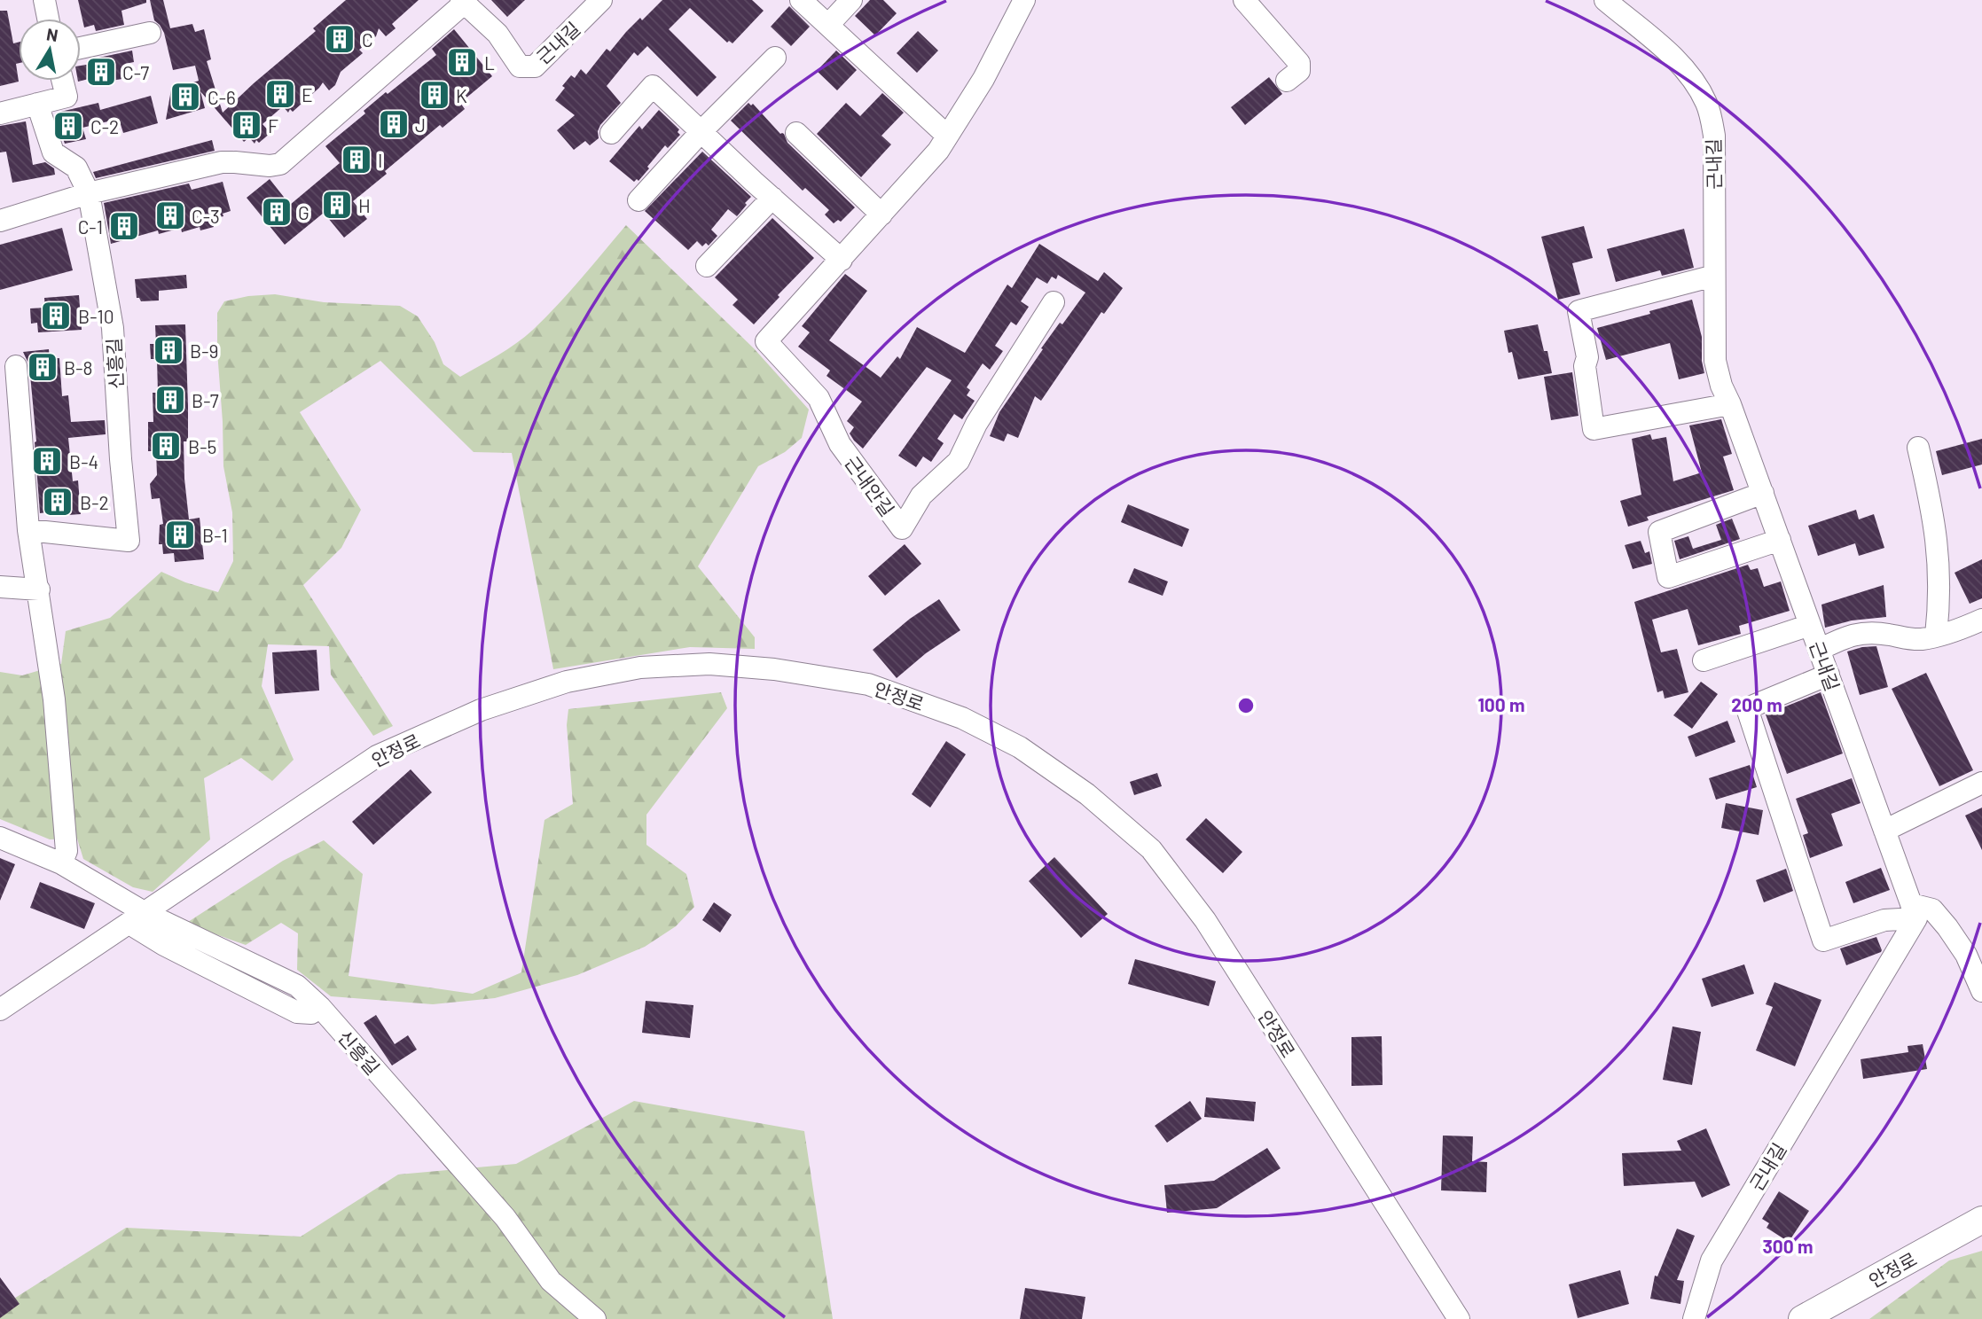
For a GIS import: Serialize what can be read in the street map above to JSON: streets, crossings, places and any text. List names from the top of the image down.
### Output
{
  "streets": {
    "main road": ["안정로"],
    "street": ["근내길", "신흥길", "근내안길"]
  },
  "crossings": [
    ["신흥길", "안정로"]
  ],
  "places": {
    "building": [
      "C",
      "L",
      "C-7",
      "E",
      "K",
      "C-6",
      "J",
      "F",
      "C-2",
      "I",
      "H",
      "G",
      "C-3",
      "C-1",
      "B-10",
      "B-9",
      "B-8",
      "B-7",
      "B-5",
      "B-4",
      "B-2",
      "B-1"
    ]
  },
  "north": "top",
  "rings": ["100 m", "200 m", "300 m"]
}
